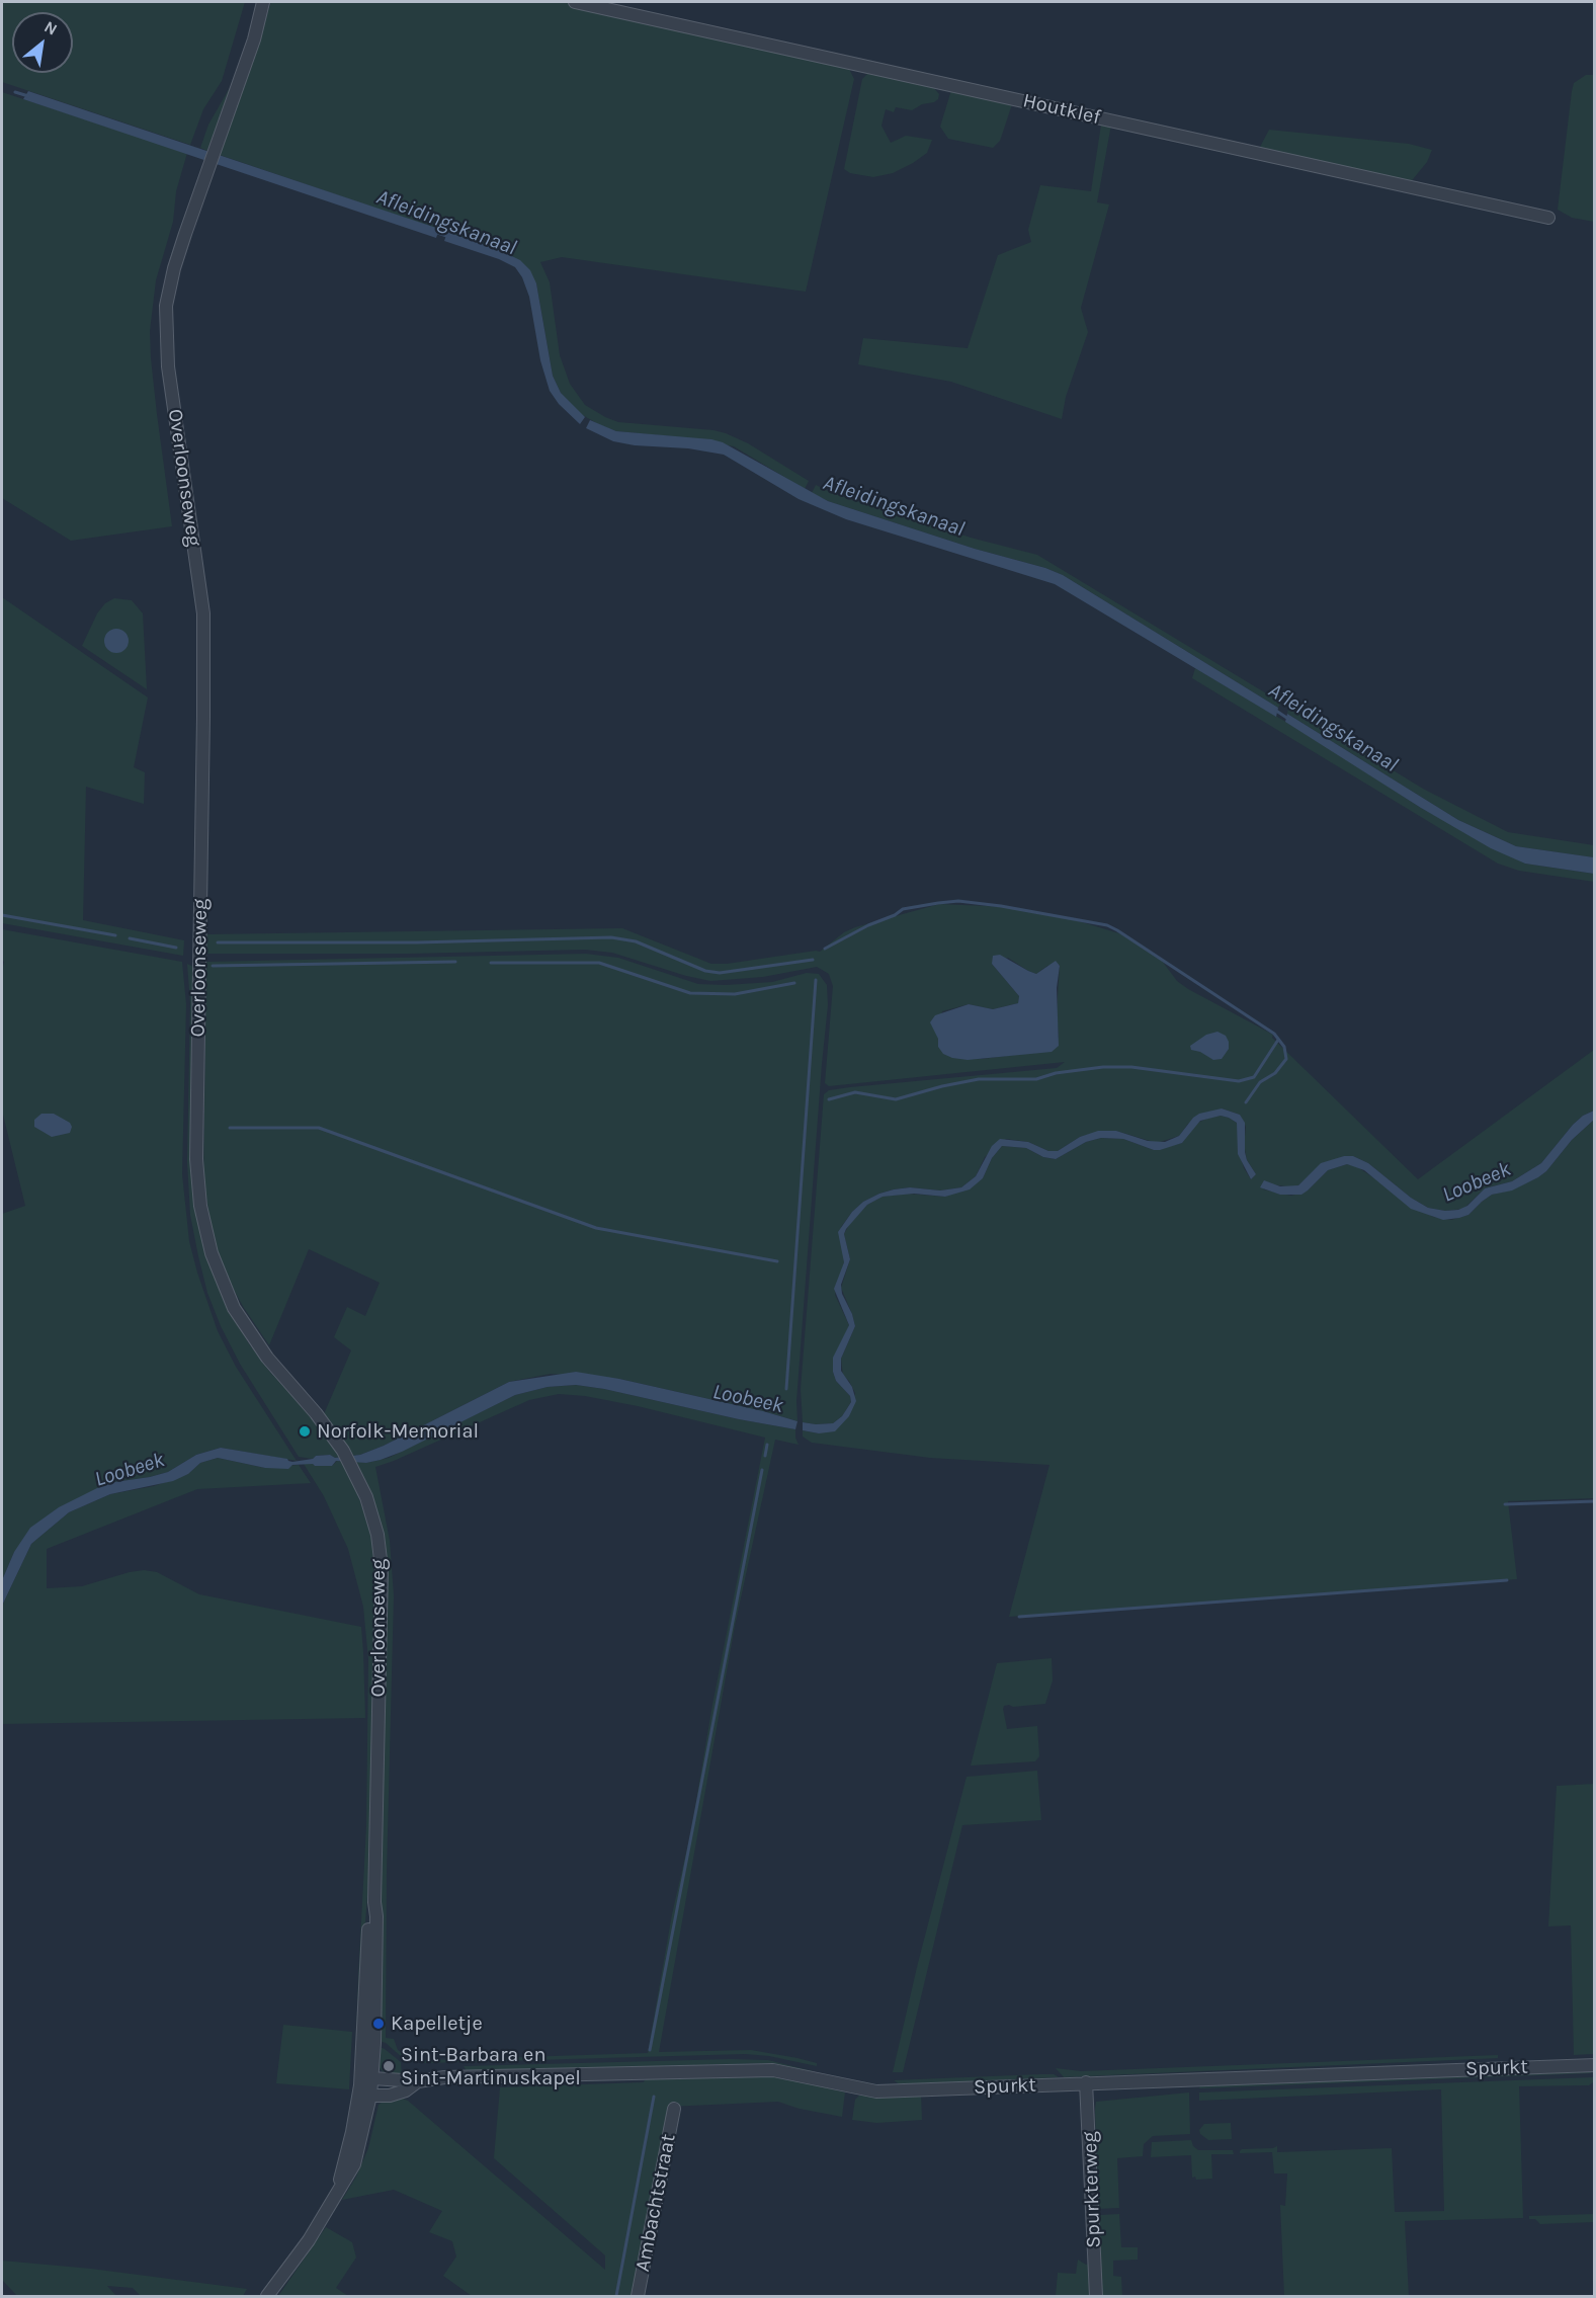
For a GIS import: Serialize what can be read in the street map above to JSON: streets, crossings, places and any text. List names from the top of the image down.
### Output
{
  "streets": {
    "street": [
      "Houtklef",
      "Overloonseweg",
      "Spurkt",
      "Spurkterweg",
      "Ambachtstraat"
    ]
  },
  "crossings": [
    ["Overloonseweg", "Spurkt"],
    ["Spurkt", "Spurkterweg"]
  ],
  "water": ["Afleidingskanaal", "Loobeek"],
  "places": ["Norfolk-Memorial", "Kapelletje", "Sint-Barbara en Sint-Martinuskapel"],
  "north": "top right"
}
